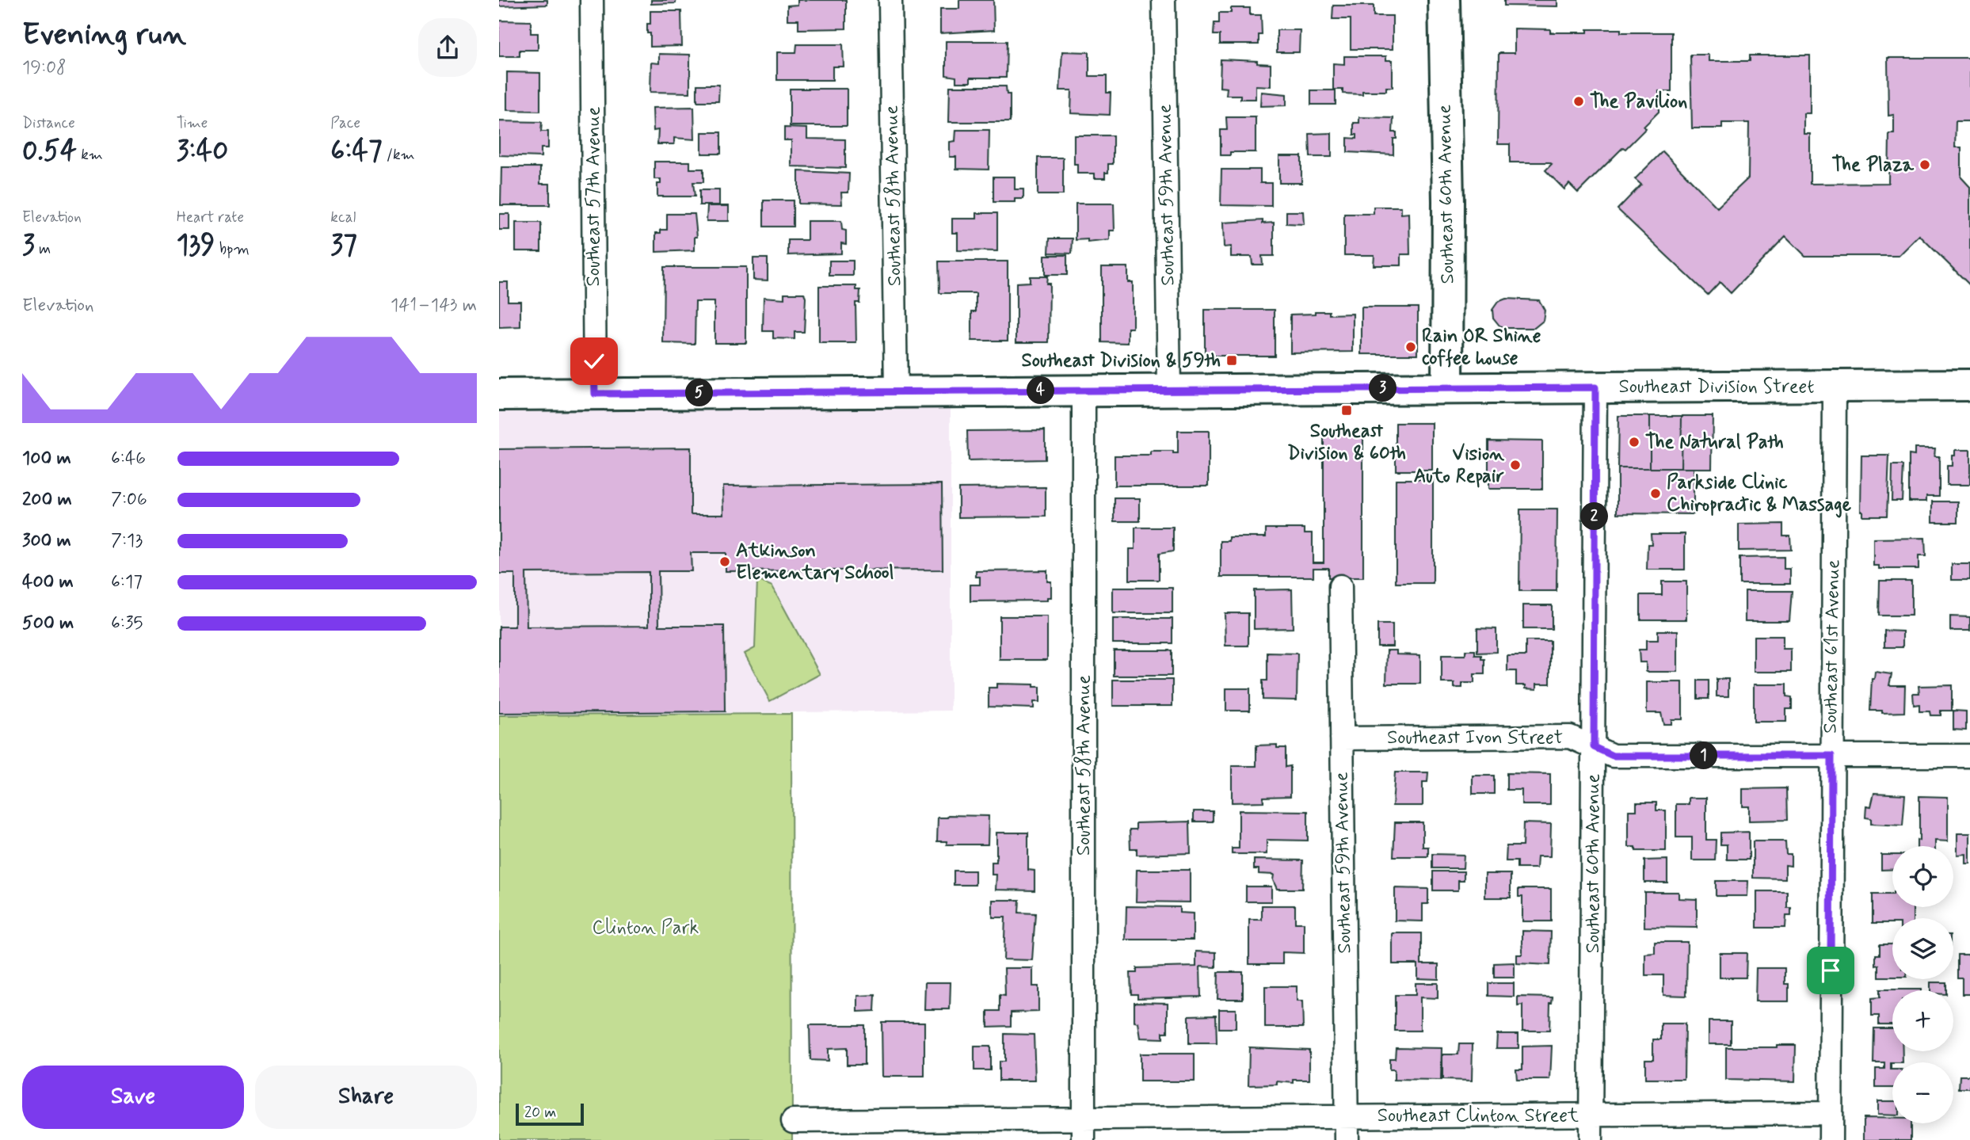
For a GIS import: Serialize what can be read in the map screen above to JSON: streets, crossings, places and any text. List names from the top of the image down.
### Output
{
  "streets": {
    "main road": ["Southeast 60th Avenue", "Southeast Division Street"],
    "street": [
      "Southeast 59th Avenue",
      "Southeast 58th Avenue",
      "Southeast 57th Avenue",
      "Southeast 61st Avenue",
      "Southeast Ivon Street",
      "Southeast Clinton Street"
    ]
  },
  "crossings": [
    ["Southeast 60th Avenue", "Southeast Division Street"],
    ["Southeast 60th Avenue", "Southeast Ivon Street"],
    ["Southeast 60th Avenue", "Southeast Clinton Street"],
    ["Southeast 59th Avenue", "Southeast Division Street"],
    ["Southeast 59th Avenue", "Southeast Ivon Street"],
    ["Southeast 59th Avenue", "Southeast Clinton Street"],
    ["Southeast 58th Avenue", "Southeast Division Street"],
    ["Southeast 58th Avenue", "Southeast Clinton Street"],
    ["Southeast 57th Avenue", "Southeast Division Street"],
    ["Southeast Division Street", "Southeast 61st Avenue"],
    ["Southeast 61st Avenue", "Southeast Ivon Street"],
    ["Southeast 61st Avenue", "Southeast Clinton Street"]
  ],
  "parks": ["Clinton Park"],
  "places": {
    "other": [
      "The Pavilion",
      "The Plaza",
      "Rain OR Shine coffee house",
      "The Natural Path",
      "Vision Auto Repair",
      "Parkside Clinic Chiropractic & Massage",
      "Atkinson Elementary School"
    ],
    "transit": ["Southeast Division & 59th", "Southeast Division & 60th"]
  },
  "scale_bar": "20 m",
  "page": {
    "heading": ["Evening run", "19:08"],
    "stats": [
      ["Distance", "0.54 km"],
      ["Time", "3:40"],
      ["Pace", "6:47 /km"],
      ["Elevation", "3 m"],
      ["Heart rate", "139 bpm"],
      ["kcal", "37"]
    ],
    "chart": ["Elevation", "141–143 m"],
    "pins": [
      "3",
      "4",
      "5",
      "2",
      "1"
    ],
    "list": [
      {
        "name": "100 m",
        "note": "6:46"
      },
      {
        "name": "200 m",
        "note": "7:06"
      },
      {
        "name": "300 m",
        "note": "7:13"
      },
      {
        "name": "400 m",
        "note": "6:17"
      },
      {
        "name": "500 m",
        "note": "6:35"
      }
    ],
    "map_buttons": ["+", "−"],
    "buttons": ["Save", "Share"],
    "scale": "20 m"
  }
}
